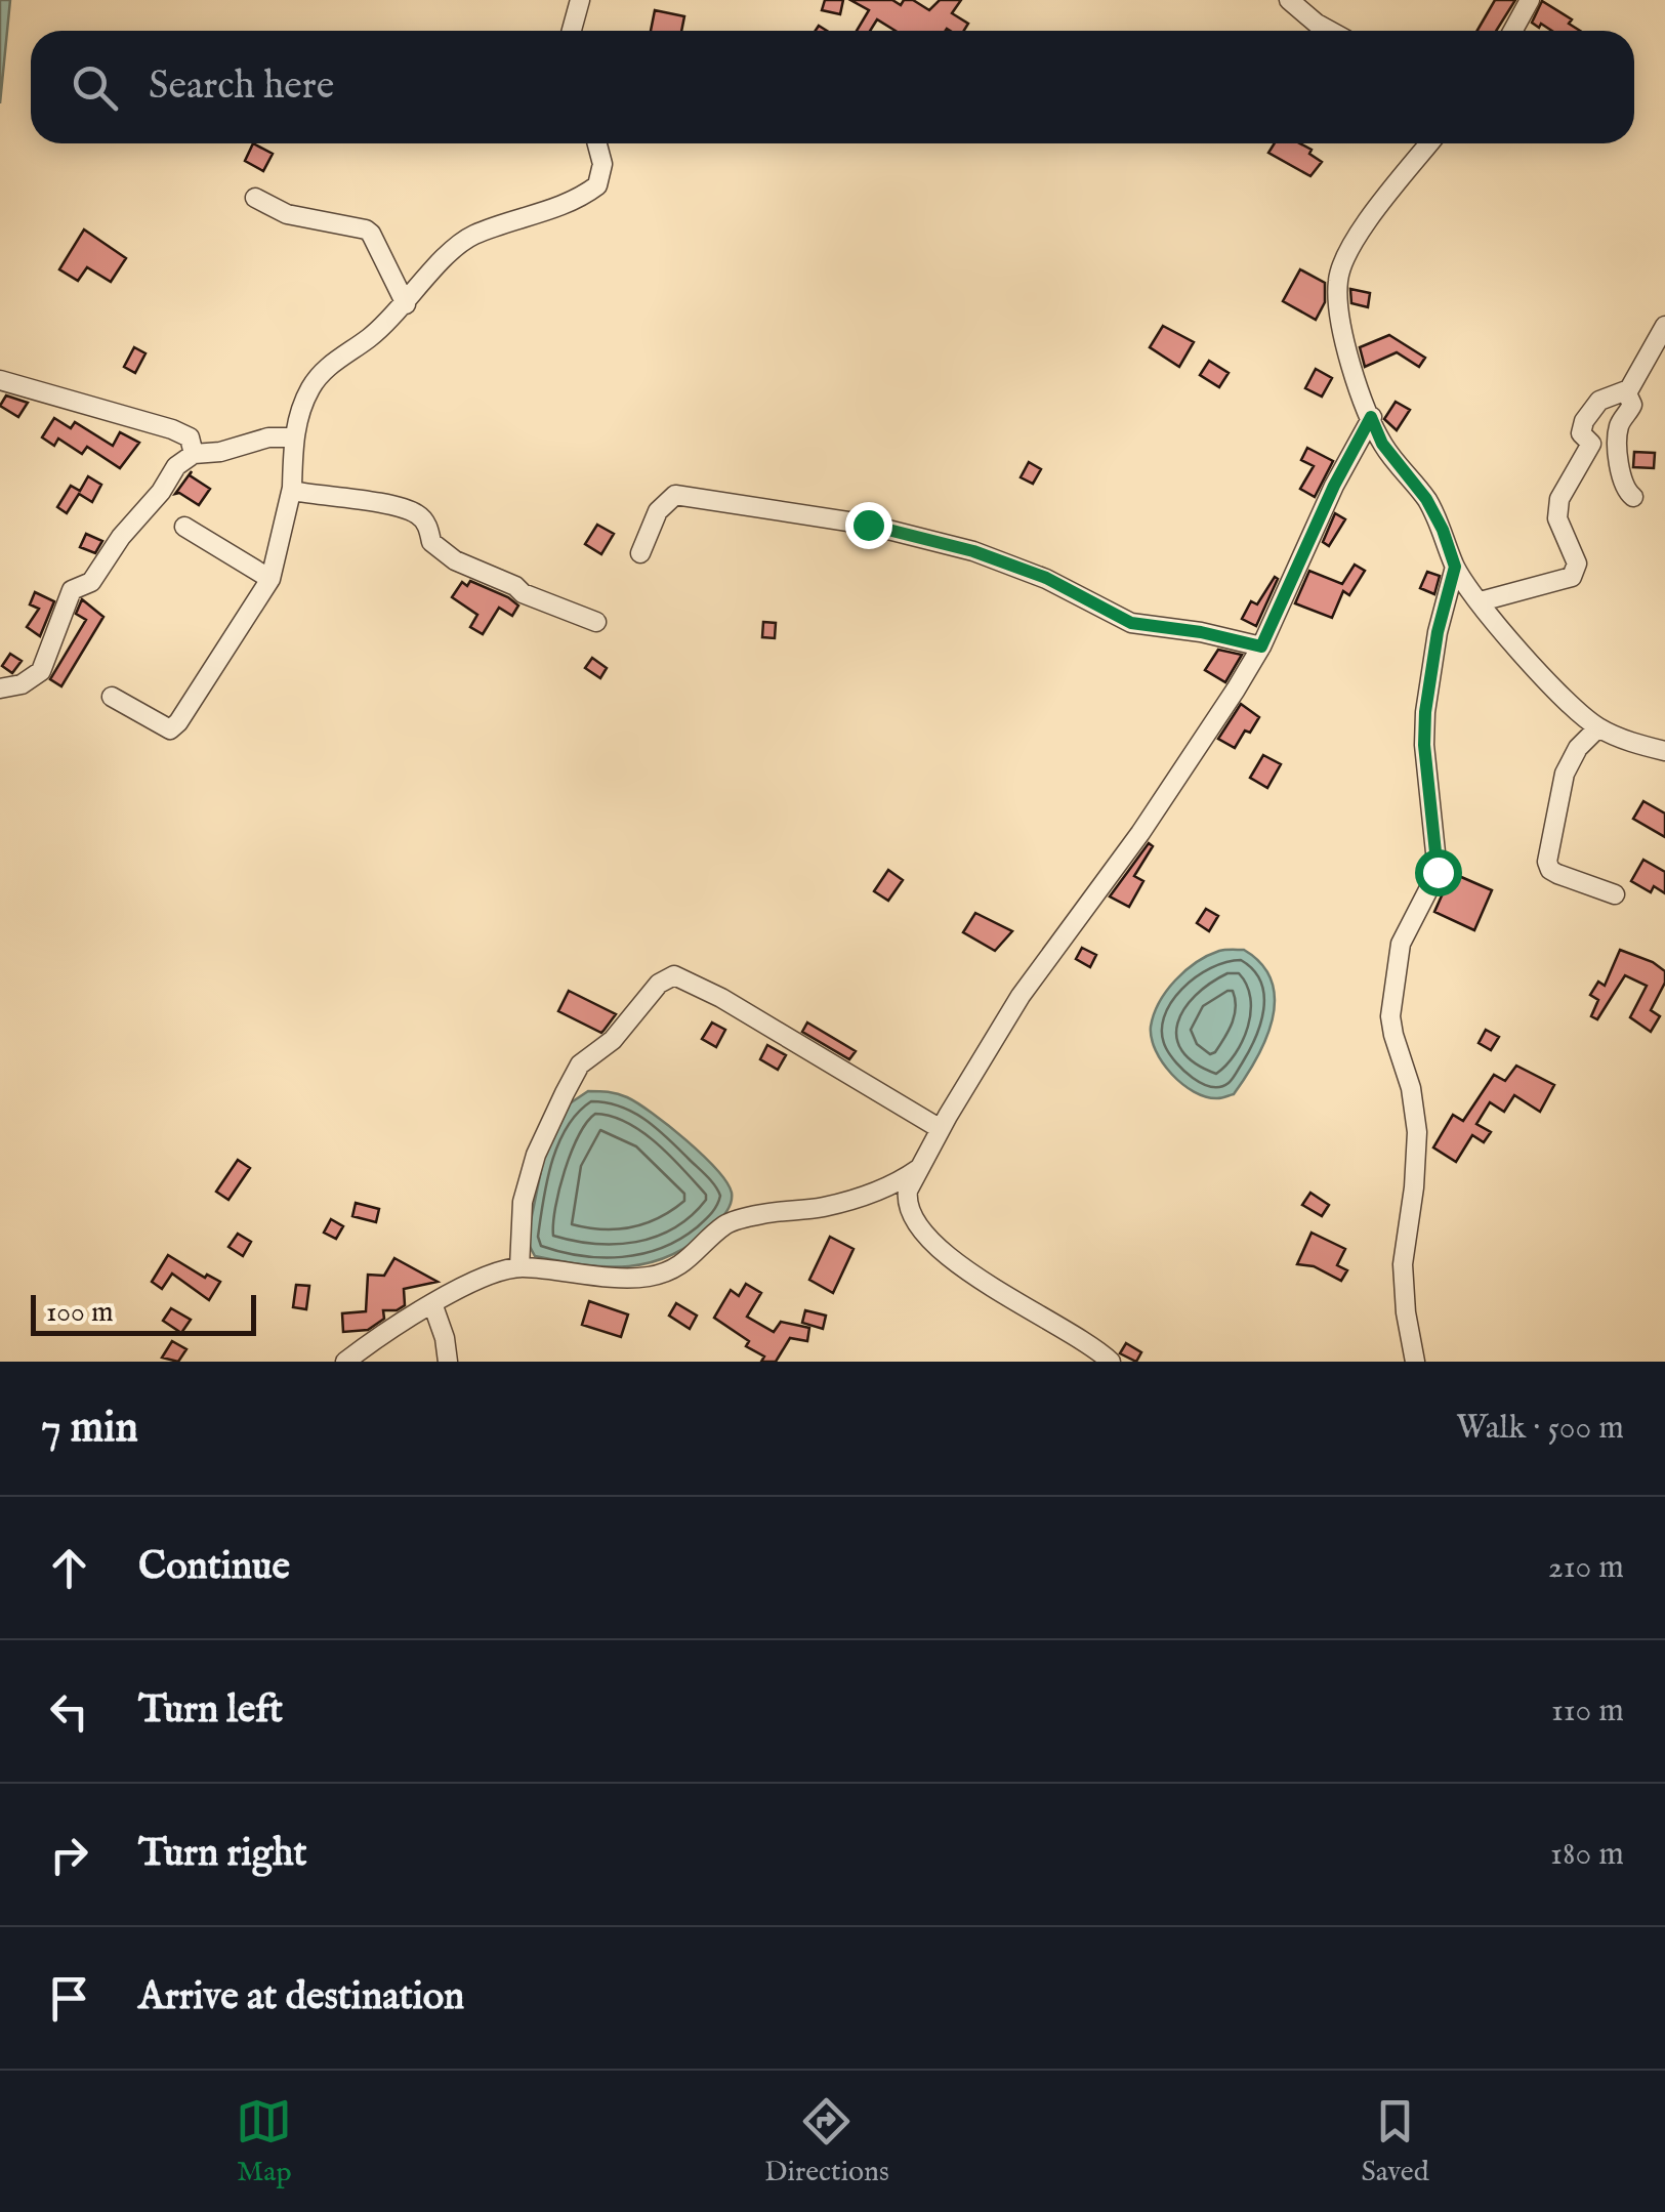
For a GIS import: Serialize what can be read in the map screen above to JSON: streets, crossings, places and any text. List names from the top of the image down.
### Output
{
  "scale_bar": "100 m",
  "page": {
    "search": "Search here",
    "scale": "100 m",
    "heading": ["7 min", "Walk · 500 m"],
    "list": [
      ["Continue", "210 m"],
      ["Turn left", "110 m"],
      ["Turn right", "180 m"],
      "Arrive at destination"
    ],
    "nav": ["Map", "Directions", "Saved"]
  }
}
